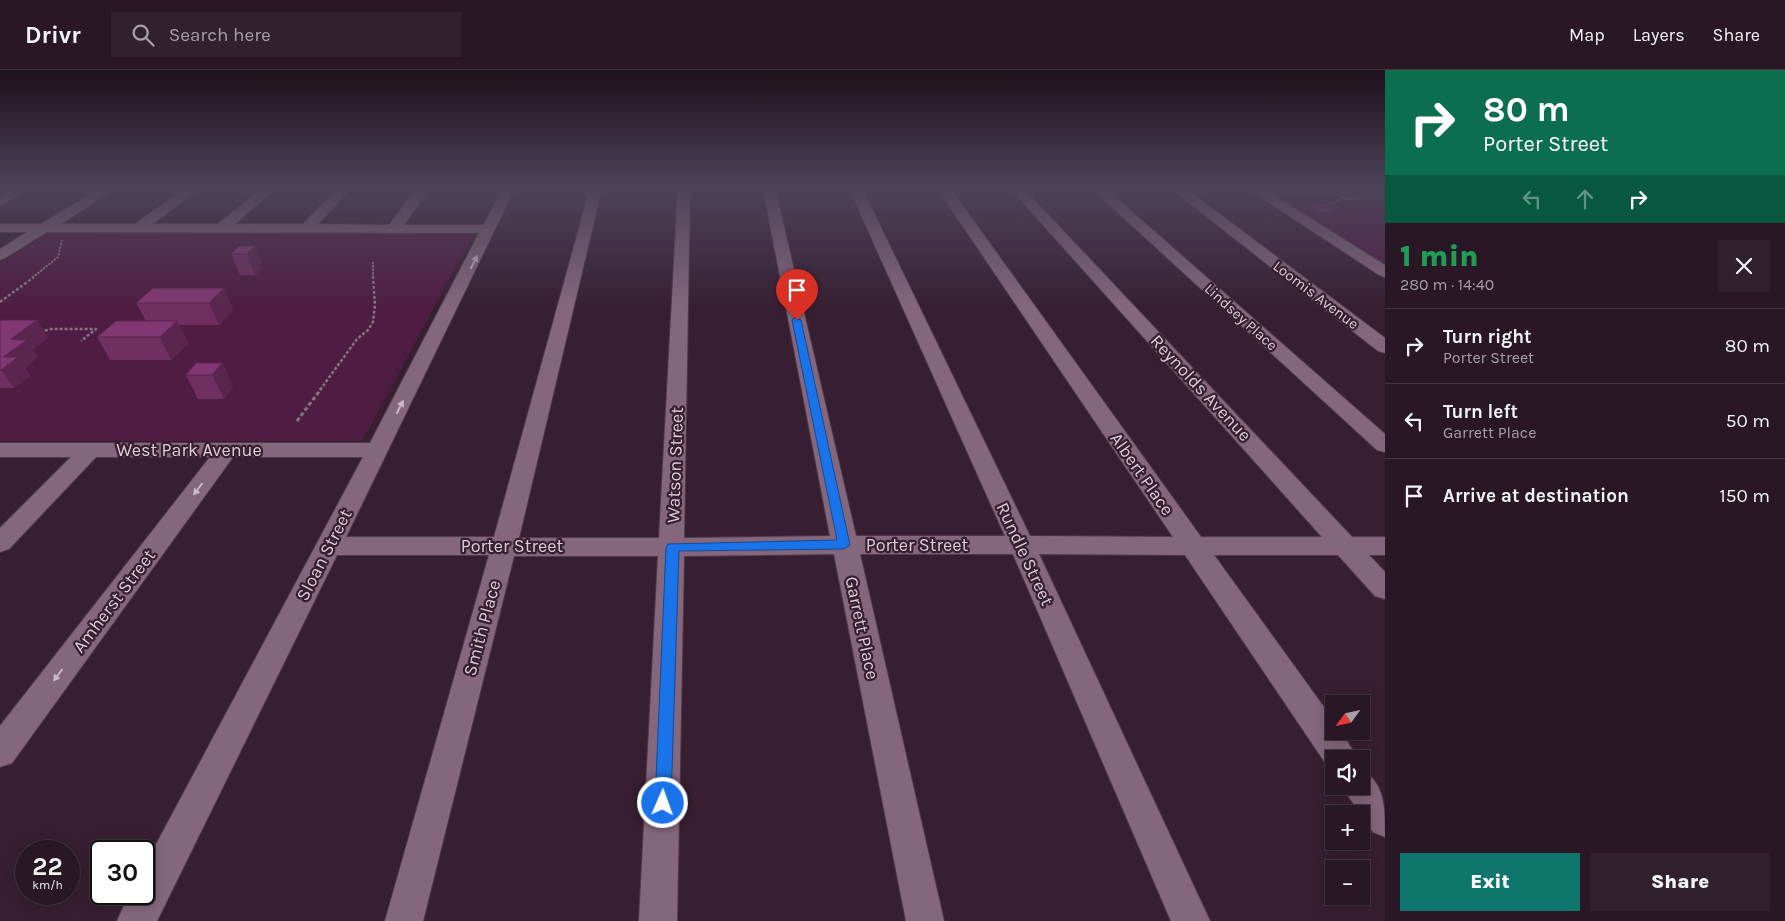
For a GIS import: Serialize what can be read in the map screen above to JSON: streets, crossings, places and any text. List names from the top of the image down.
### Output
{
  "streets": {
    "street": [
      "Loomis Avenue",
      "Lindsey Place",
      "Reynolds Avenue",
      "West Park Avenue",
      "Watson Street",
      "Albert Place",
      "Porter Street",
      "Rundle Street",
      "Sloan Street",
      "Amherst Street",
      "Smith Place",
      "Garrett Place"
    ]
  },
  "crossings": [
    ["Reynolds Avenue", "Porter Street"],
    ["West Park Avenue", "Sloan Street"],
    ["West Park Avenue", "Amherst Street"],
    ["Watson Street", "Porter Street"],
    ["Albert Place", "Porter Street"],
    ["Porter Street", "Rundle Street"],
    ["Porter Street", "Sloan Street"],
    ["Porter Street", "Smith Place"],
    ["Porter Street", "Garrett Place"]
  ],
  "north": "bottom left",
  "page": {
    "header": "Drivr",
    "search": "Search here",
    "nav": ["Map", "Layers", "Share"],
    "turn": ["80 m", "Porter Street"],
    "heading": ["1 min", "280 m · 14:40"],
    "list": [
      {
        "name": "Turn right",
        "note": "Porter Street",
        "value": "80 m"
      },
      {
        "name": "Turn left",
        "note": "Garrett Place",
        "value": "50 m"
      },
      {
        "name": "Arrive at destination",
        "value": "150 m"
      }
    ],
    "map_buttons": ["+", "−"],
    "speed": "22 km/h",
    "limit": "30",
    "buttons": ["Exit", "Share"]
  }
}
